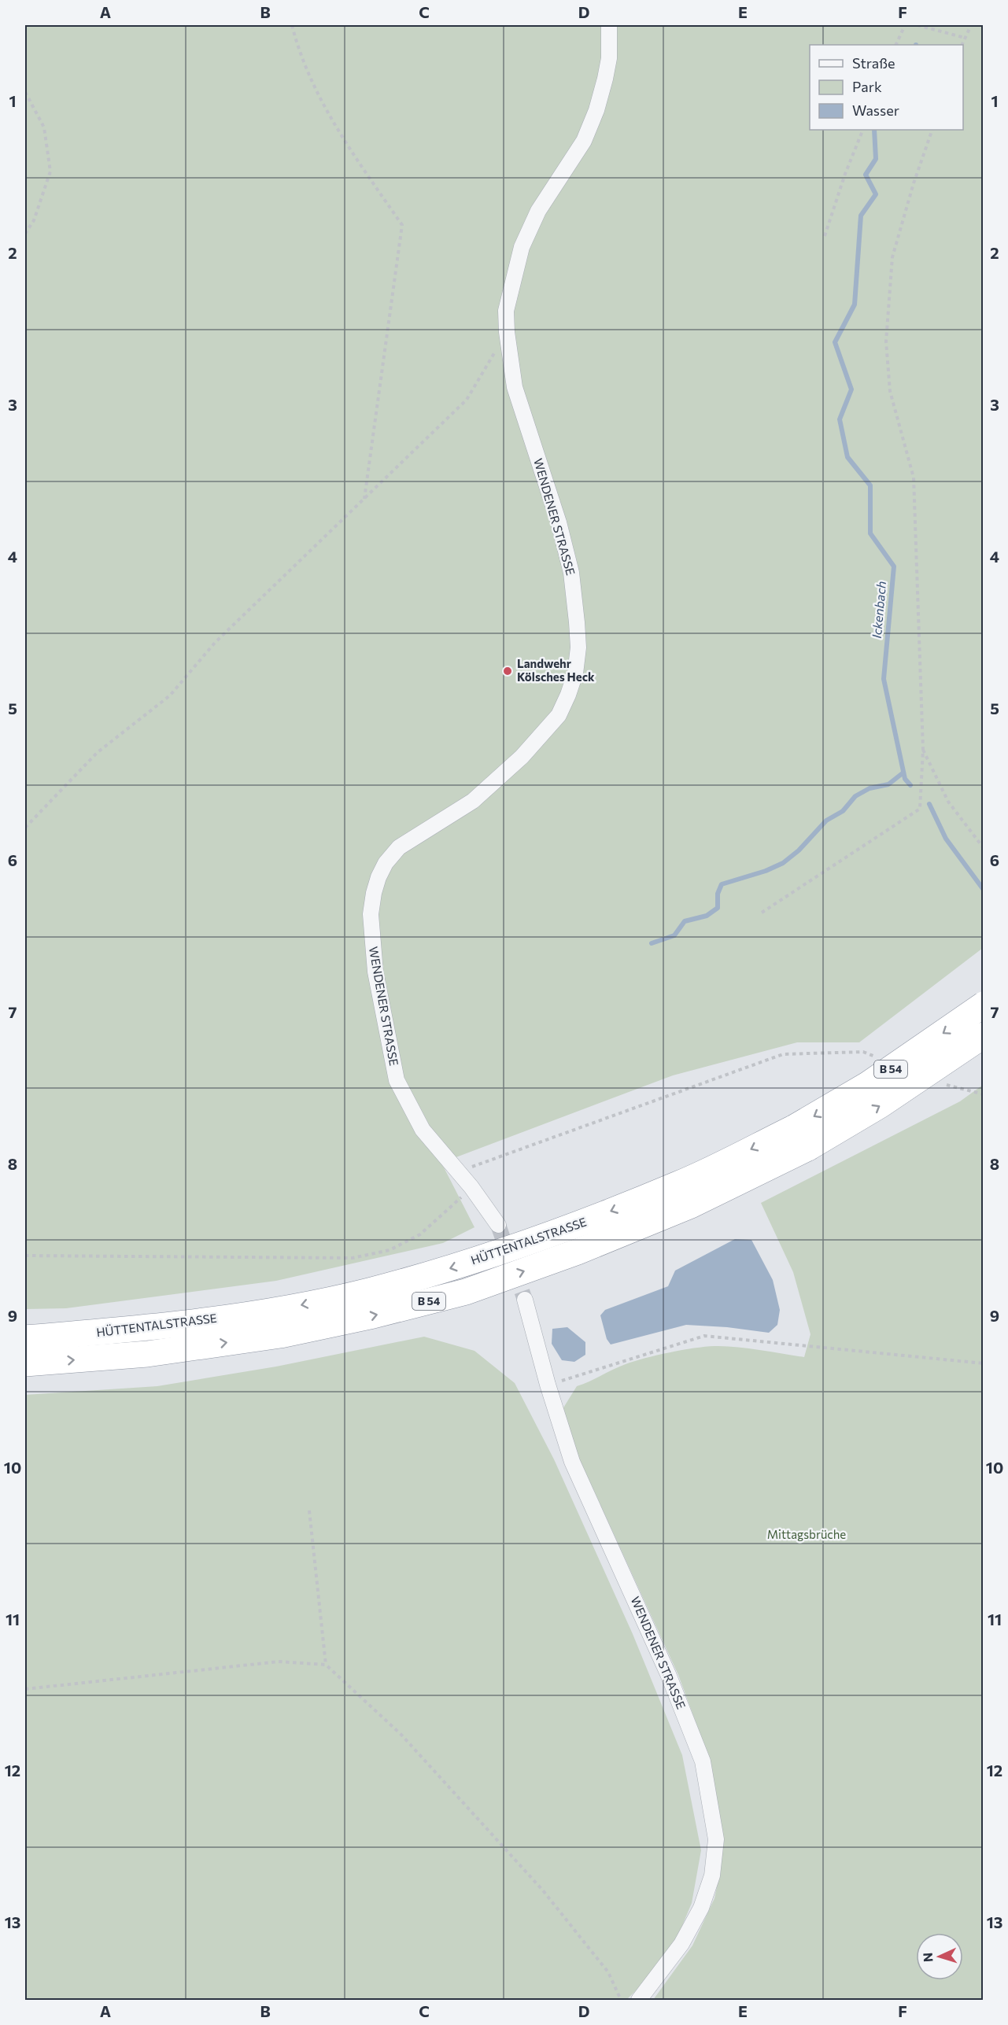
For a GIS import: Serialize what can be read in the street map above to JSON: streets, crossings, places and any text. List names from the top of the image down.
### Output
{
  "streets": {
    "highway": ["B 54", "HÜTTENTALSTRASSE"],
    "street": ["WENDENER STRASSE"]
  },
  "water": ["Ickenbach"],
  "parks": ["Mittagsbrüche"],
  "places": ["Landwehr Kölsches Heck"],
  "legend": ["Straße", "Park", "Wasser"],
  "north": "left",
  "grid": {
    "columns": [
      "A",
      "B",
      "C",
      "D",
      "E",
      "F"
    ],
    "rows": [
      "1",
      "2",
      "3",
      "4",
      "5",
      "6",
      "7",
      "8",
      "9",
      "10",
      "11",
      "12",
      "13"
    ]
  }
}
